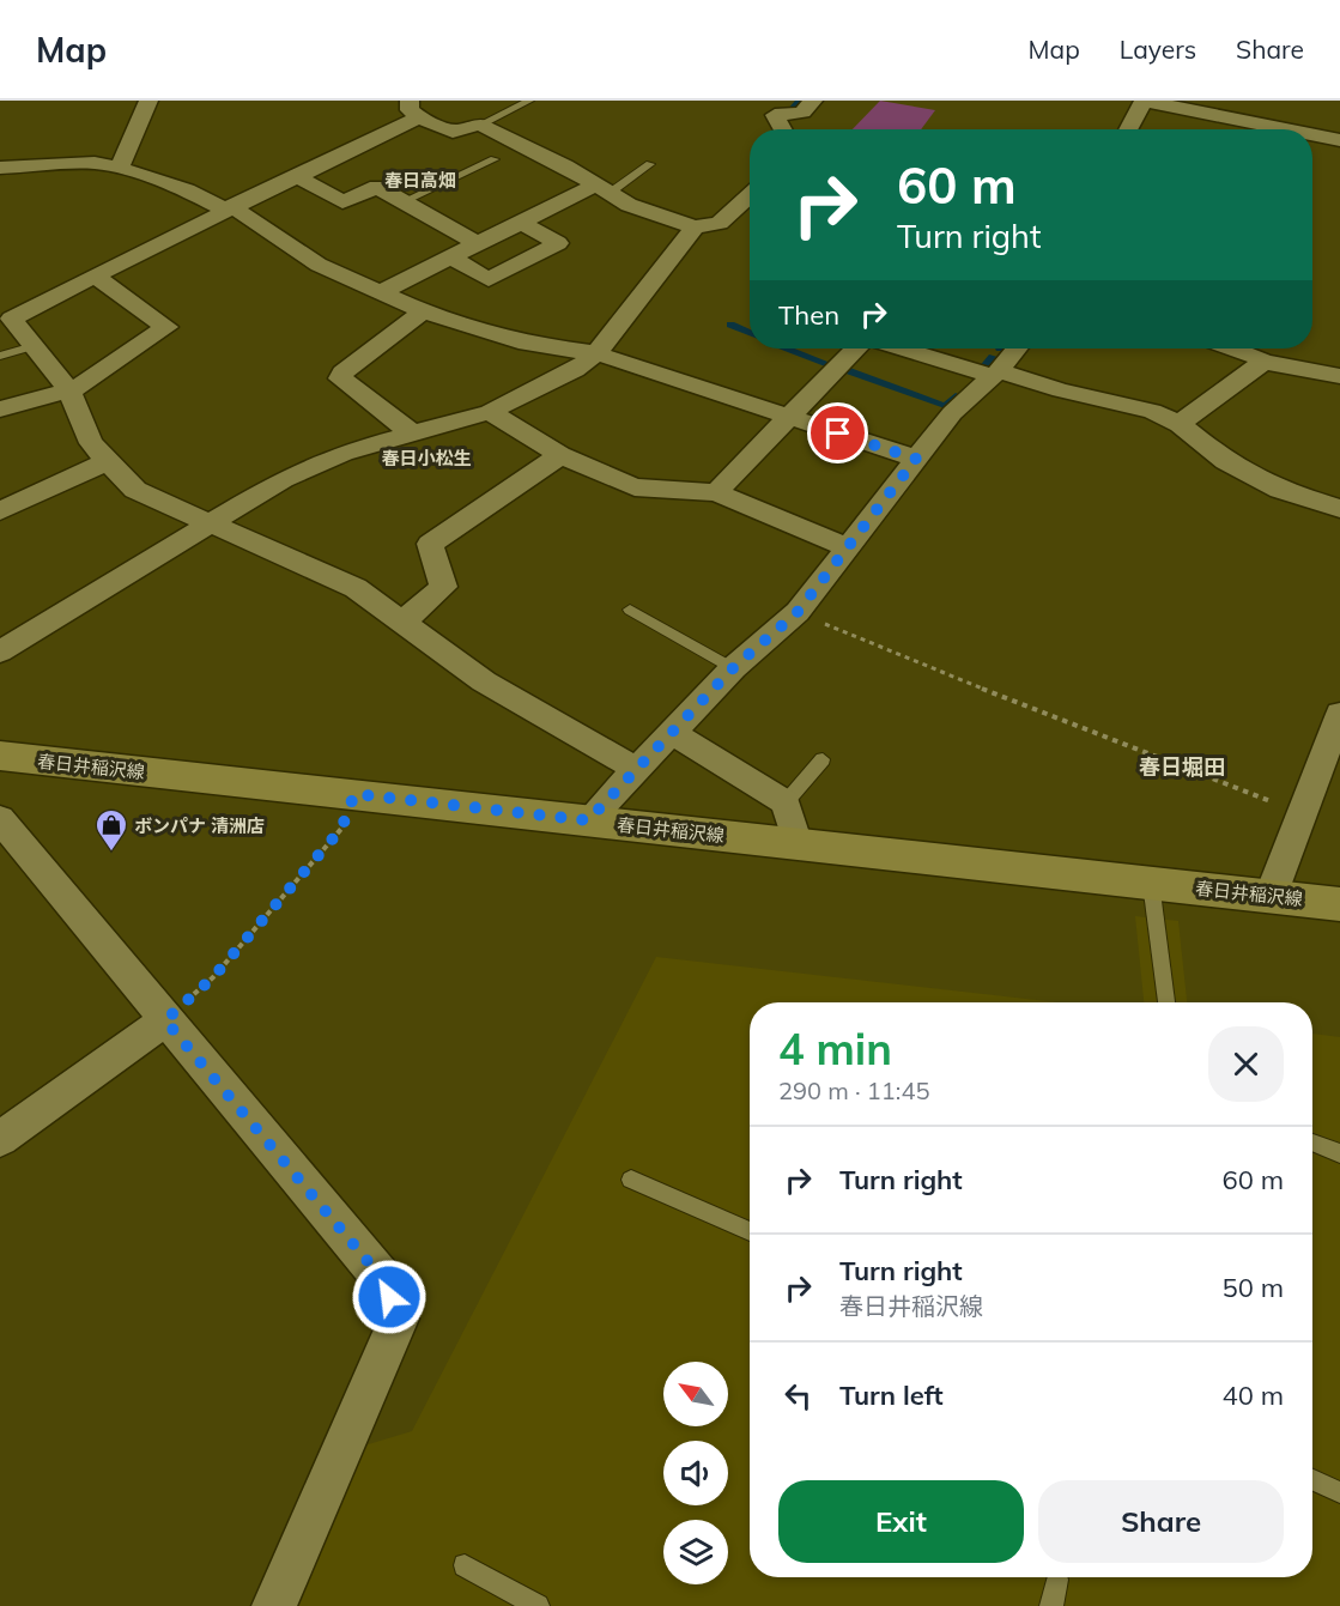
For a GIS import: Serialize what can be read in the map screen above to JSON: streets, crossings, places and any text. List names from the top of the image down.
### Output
{
  "streets": {
    "main road": ["春日井稲沢線"]
  },
  "districts": ["春日高畑", "春日小松生", "春日堀田"],
  "places": {
    "shop": ["ボンパナ 清洲店"]
  },
  "north": "top left",
  "page": {
    "header": "Map",
    "nav": ["Map", "Layers", "Share"],
    "turn": ["60 m", "Turn right"],
    "then": "Then",
    "heading": ["4 min", "290 m · 11:45"],
    "list": [
      {
        "name": "Turn right",
        "value": "60 m"
      },
      {
        "name": "Turn right",
        "note": "春日井稲沢線",
        "value": "50 m"
      },
      {
        "name": "Turn left",
        "value": "40 m"
      }
    ],
    "buttons": ["Exit", "Share"]
  }
}
